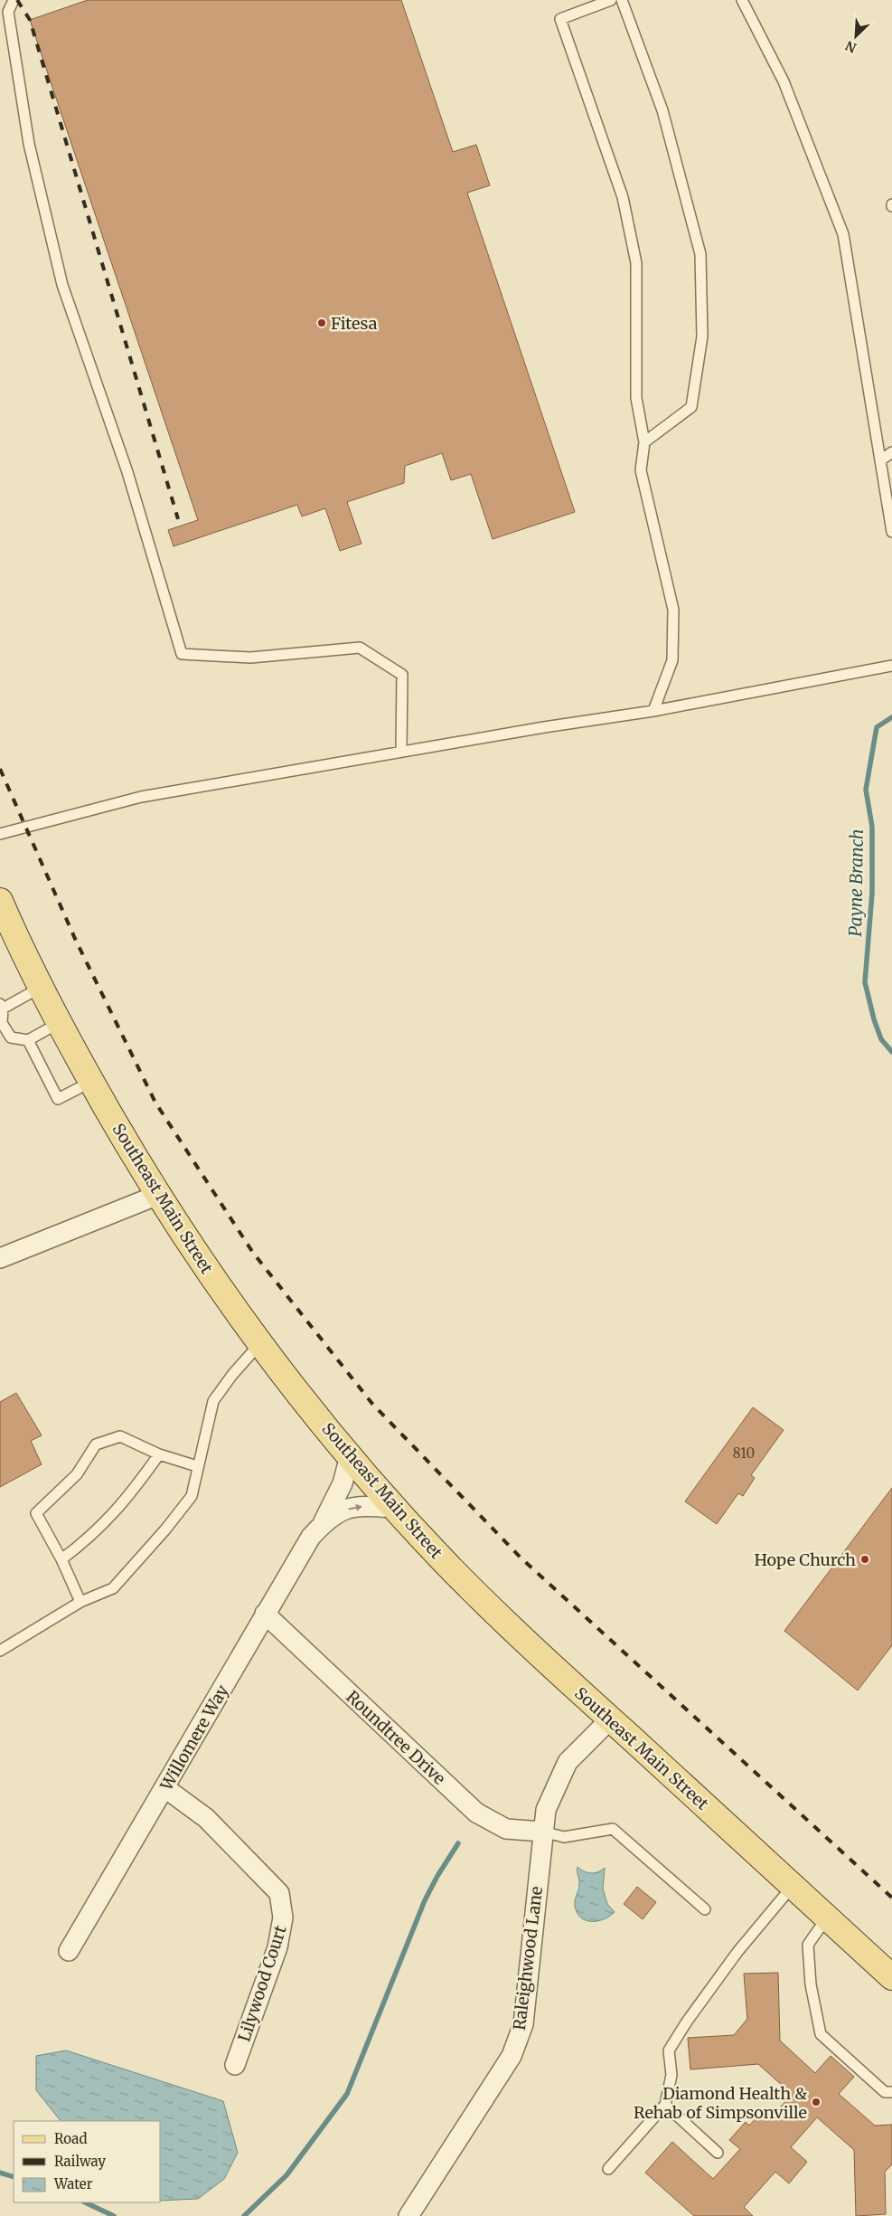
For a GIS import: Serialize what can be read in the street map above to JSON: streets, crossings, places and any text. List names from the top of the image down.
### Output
{
  "streets": {
    "main road": ["Southeast Main Street"],
    "street": [
      "Willomere Way",
      "Roundtree Drive",
      "Raleighwood Lane",
      "Lilywood Court"
    ]
  },
  "crossings": [
    ["Southeast Main Street", "Willomere Way"],
    ["Southeast Main Street", "Raleighwood Lane"],
    ["Willomere Way", "Roundtree Drive"],
    ["Willomere Way", "Lilywood Court"],
    ["Roundtree Drive", "Raleighwood Lane"]
  ],
  "water": ["Payne Branch"],
  "places": ["Fitesa", "Hope Church", "Diamond Health & Rehab of Simpsonville"],
  "house_numbers": ["810"],
  "legend": ["Road", "Railway", "Water"],
  "north": "bottom left"
}
